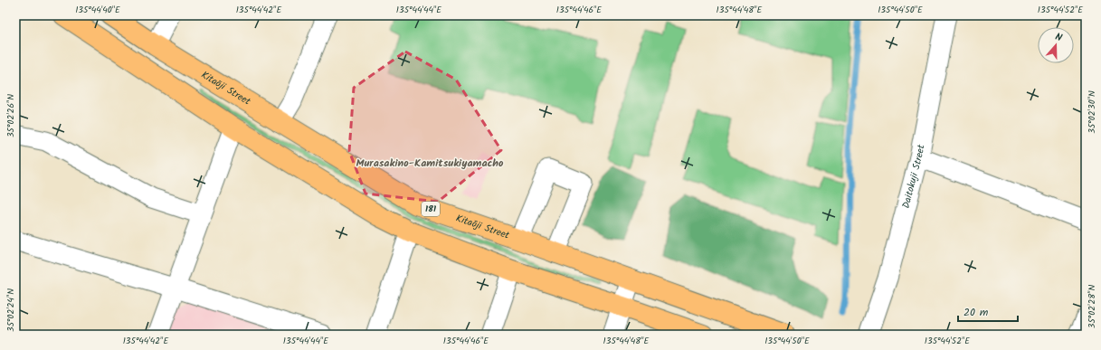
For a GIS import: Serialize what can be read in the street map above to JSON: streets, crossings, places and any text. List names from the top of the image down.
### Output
{
  "streets": {
    "main road": ["Kitaōji Street", "181"],
    "street": ["Daitokuji Street"]
  },
  "districts": ["Murasakino-Kamitsukiyamacho"],
  "scale_bar": "20 m",
  "north": "top",
  "coordinates": [
    "135°44'40\"E",
    "135°44'42\"E",
    "135°44'44\"E",
    "135°44'46\"E",
    "135°44'48\"E",
    "135°44'50\"E",
    "135°44'52\"E",
    "35°02'30\"N",
    "35°02'26\"N",
    "35°02'28\"N",
    "35°02'24\"N"
  ]
}
